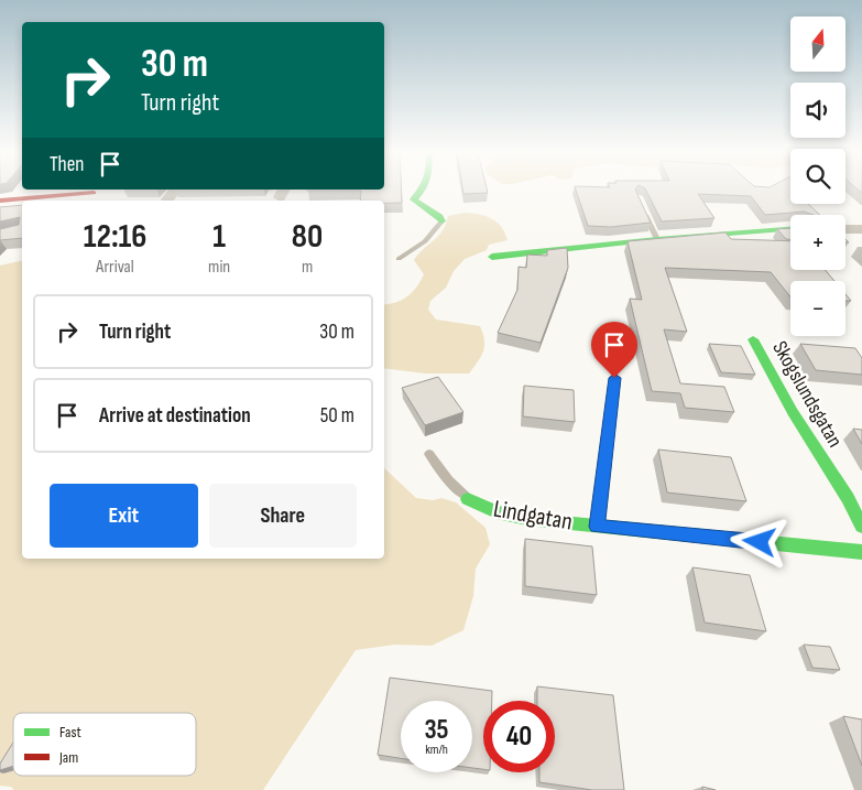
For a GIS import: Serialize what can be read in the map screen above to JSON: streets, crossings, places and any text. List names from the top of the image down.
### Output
{
  "streets": {
    "street": ["Skogslundsgatan", "Lindgatan"]
  },
  "legend": ["Fast", "Jam"],
  "north": "top",
  "page": {
    "map_buttons": ["+", "−"],
    "turn": ["30 m", "Turn right"],
    "then": "Then",
    "eta": [
      "12:16",
      "Arrival",
      "1",
      "min",
      "80",
      "m"
    ],
    "list": [
      {
        "name": "Turn right",
        "value": "30 m"
      },
      {
        "name": "Arrive at destination",
        "value": "50 m"
      }
    ],
    "buttons": ["Exit", "Share"],
    "speed": "35 km/h",
    "limit": "40"
  }
}
